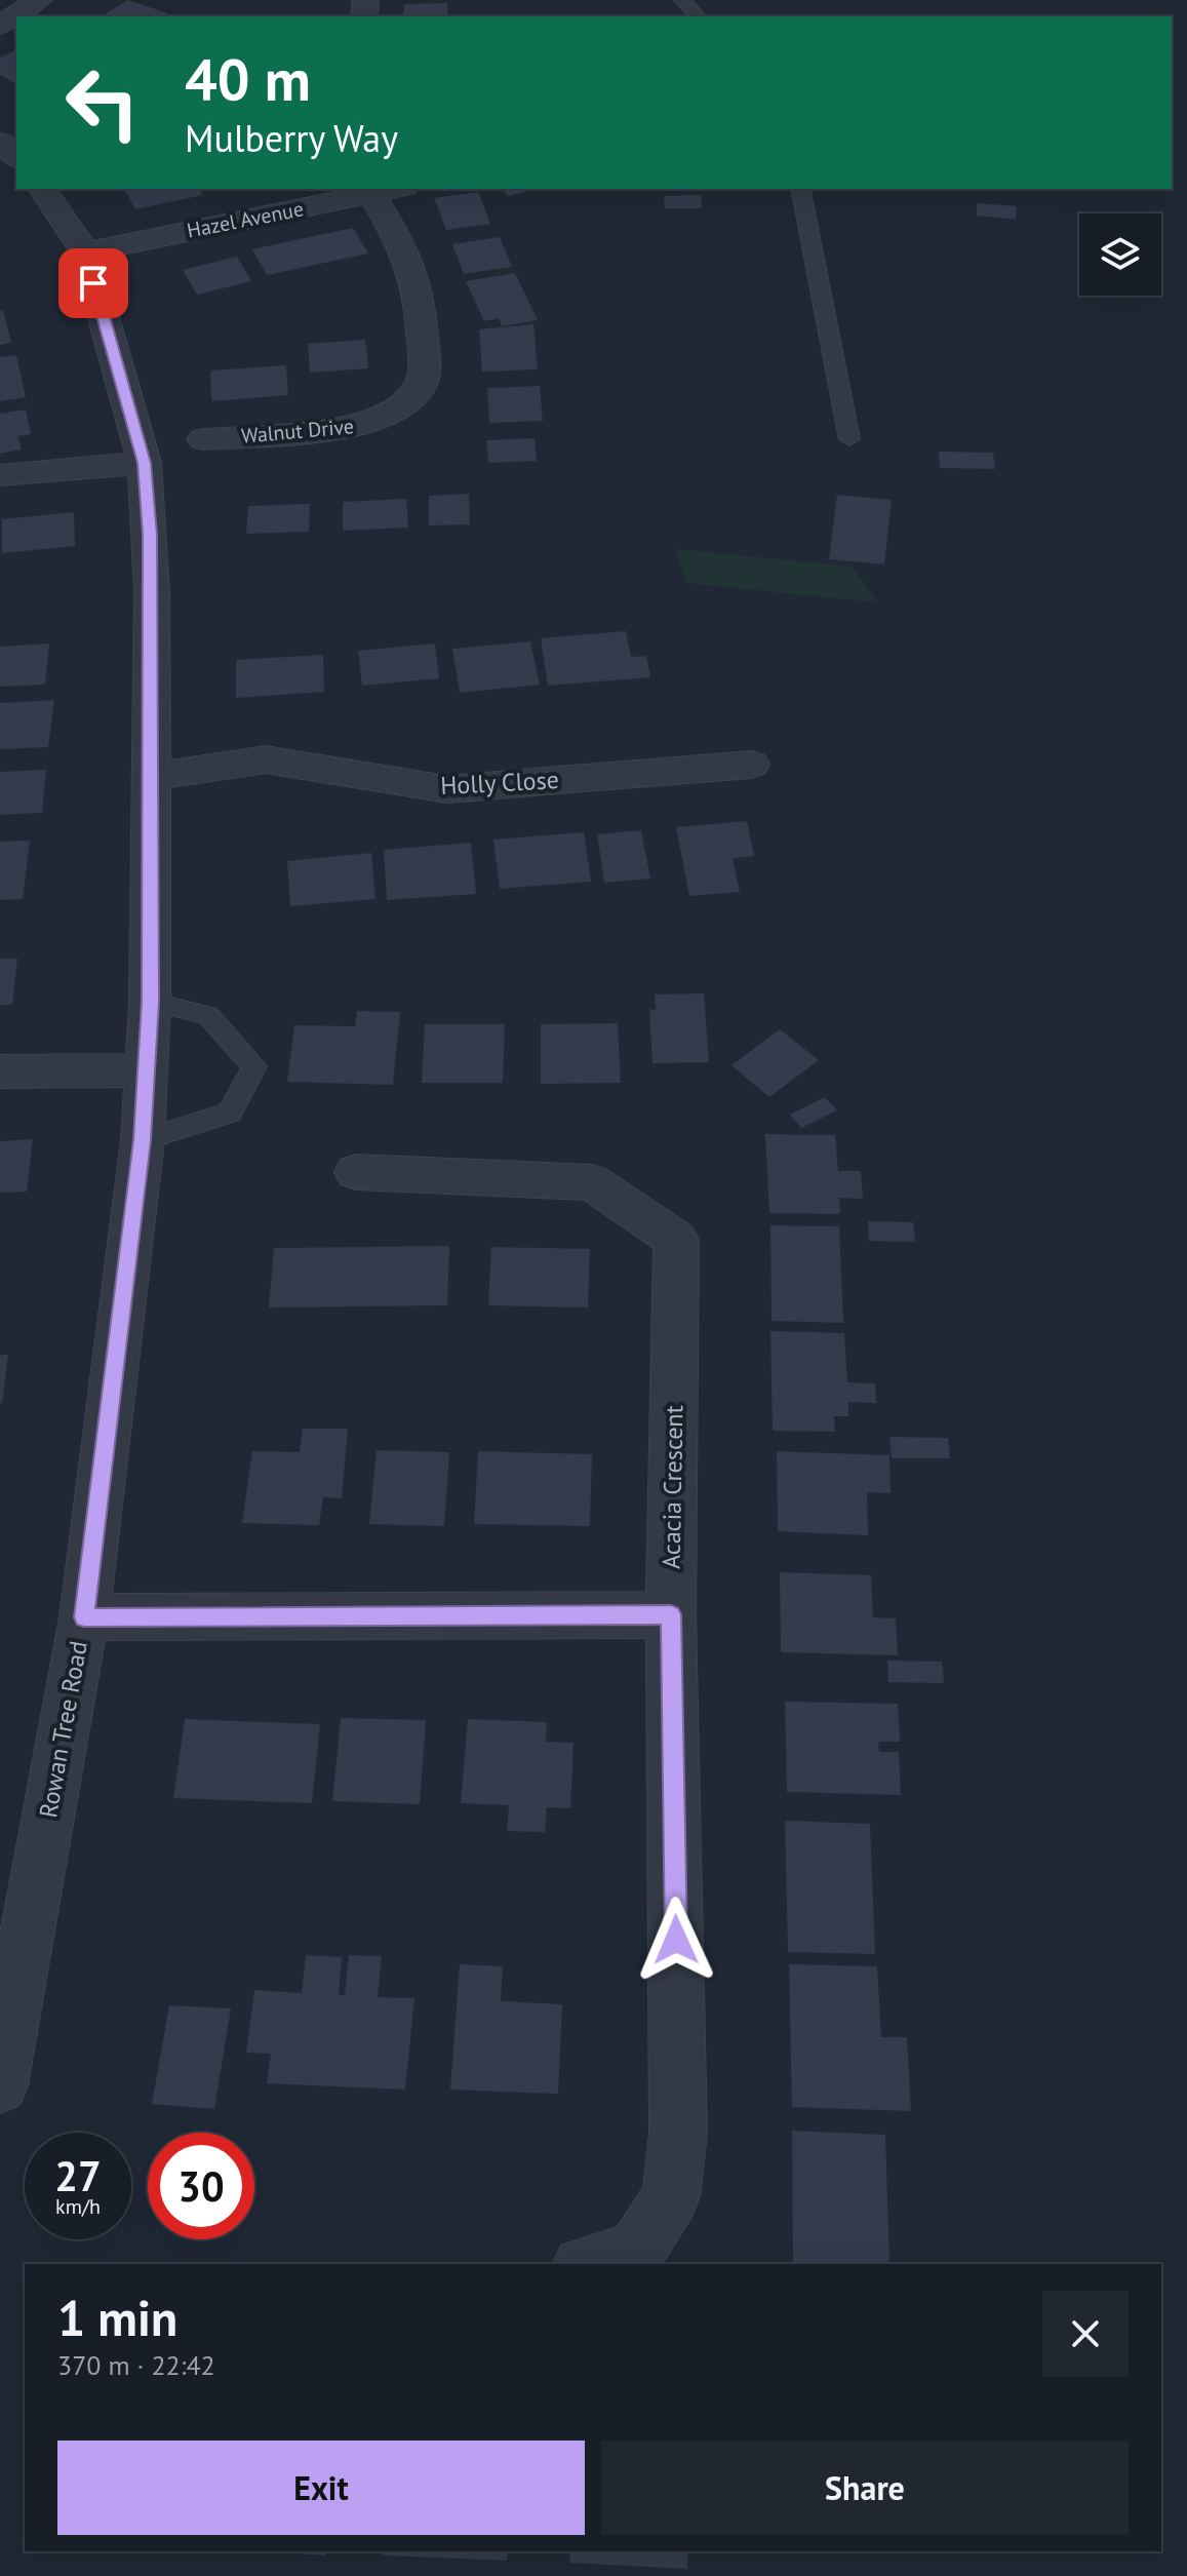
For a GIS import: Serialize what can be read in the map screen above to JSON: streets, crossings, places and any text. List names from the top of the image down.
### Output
{
  "streets": {
    "street": [
      "Hazel Avenue",
      "Walnut Drive",
      "Holly Close",
      "Acacia Crescent",
      "Rowan Tree Road"
    ]
  },
  "crossings": [
    ["Hazel Avenue", "Walnut Drive"],
    ["Hazel Avenue", "Rowan Tree Road"],
    ["Holly Close", "Rowan Tree Road"]
  ],
  "page": {
    "turn": ["40 m", "Mulberry Way"],
    "speed": "27 km/h",
    "limit": "30",
    "heading": ["1 min", "370 m · 22:42"],
    "buttons": ["Exit", "Share"]
  }
}
